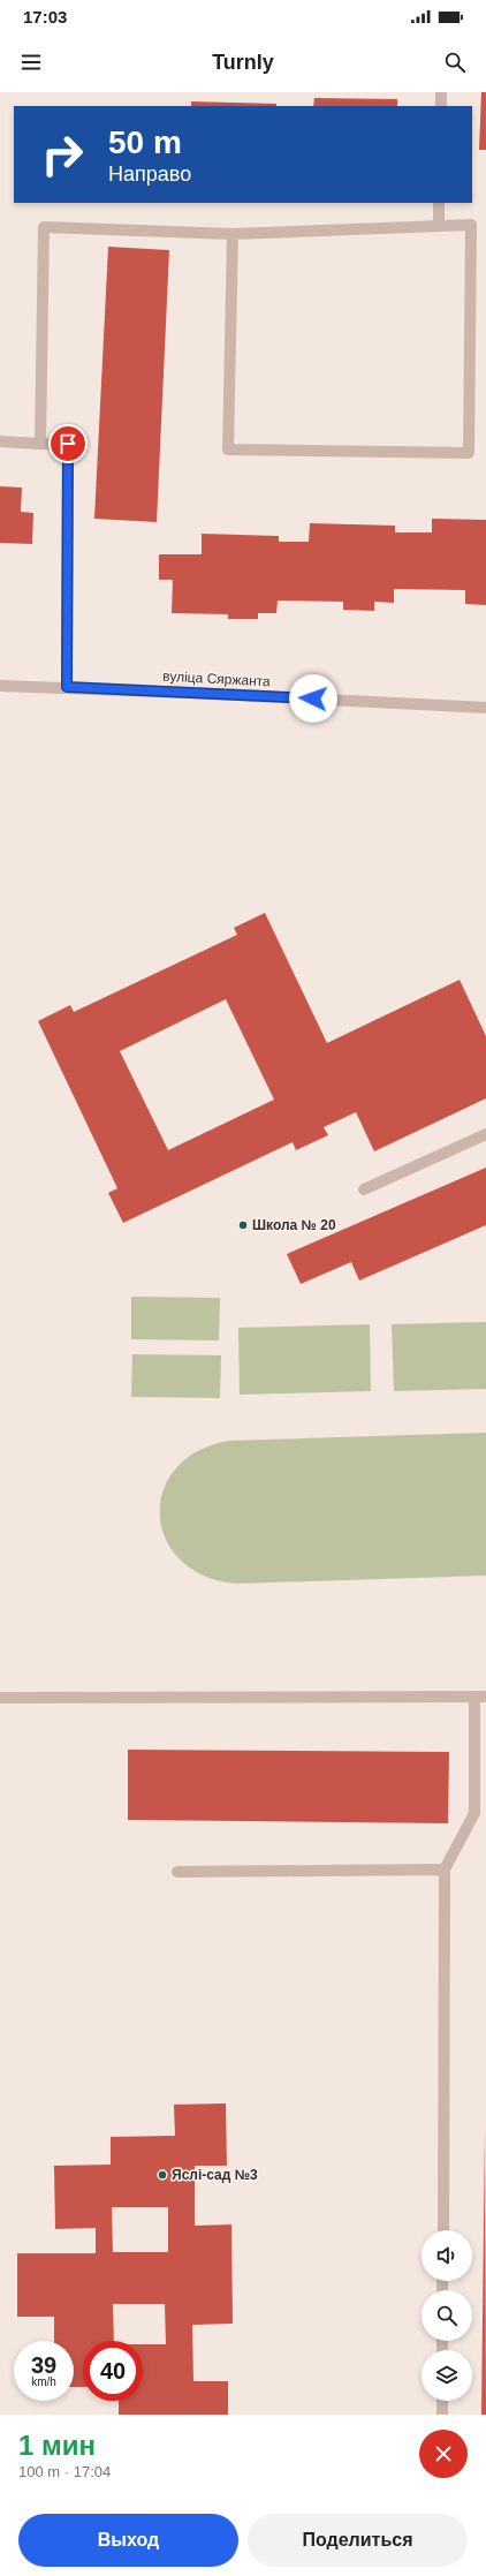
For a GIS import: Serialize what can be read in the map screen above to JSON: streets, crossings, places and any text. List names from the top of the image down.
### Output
{
  "streets": {
    "street": ["вуліца Сяржанта"]
  },
  "places": ["Школа № 20", "Яслі-сад №3"],
  "page": {
    "status": "17:03",
    "header": "Turnly",
    "turn": ["50 m", "Направо"],
    "speed": "39 km/h",
    "limit": "40",
    "heading": ["1 мин", "100 m · 17:04"],
    "buttons": ["Выход", "Поделиться"]
  }
}
